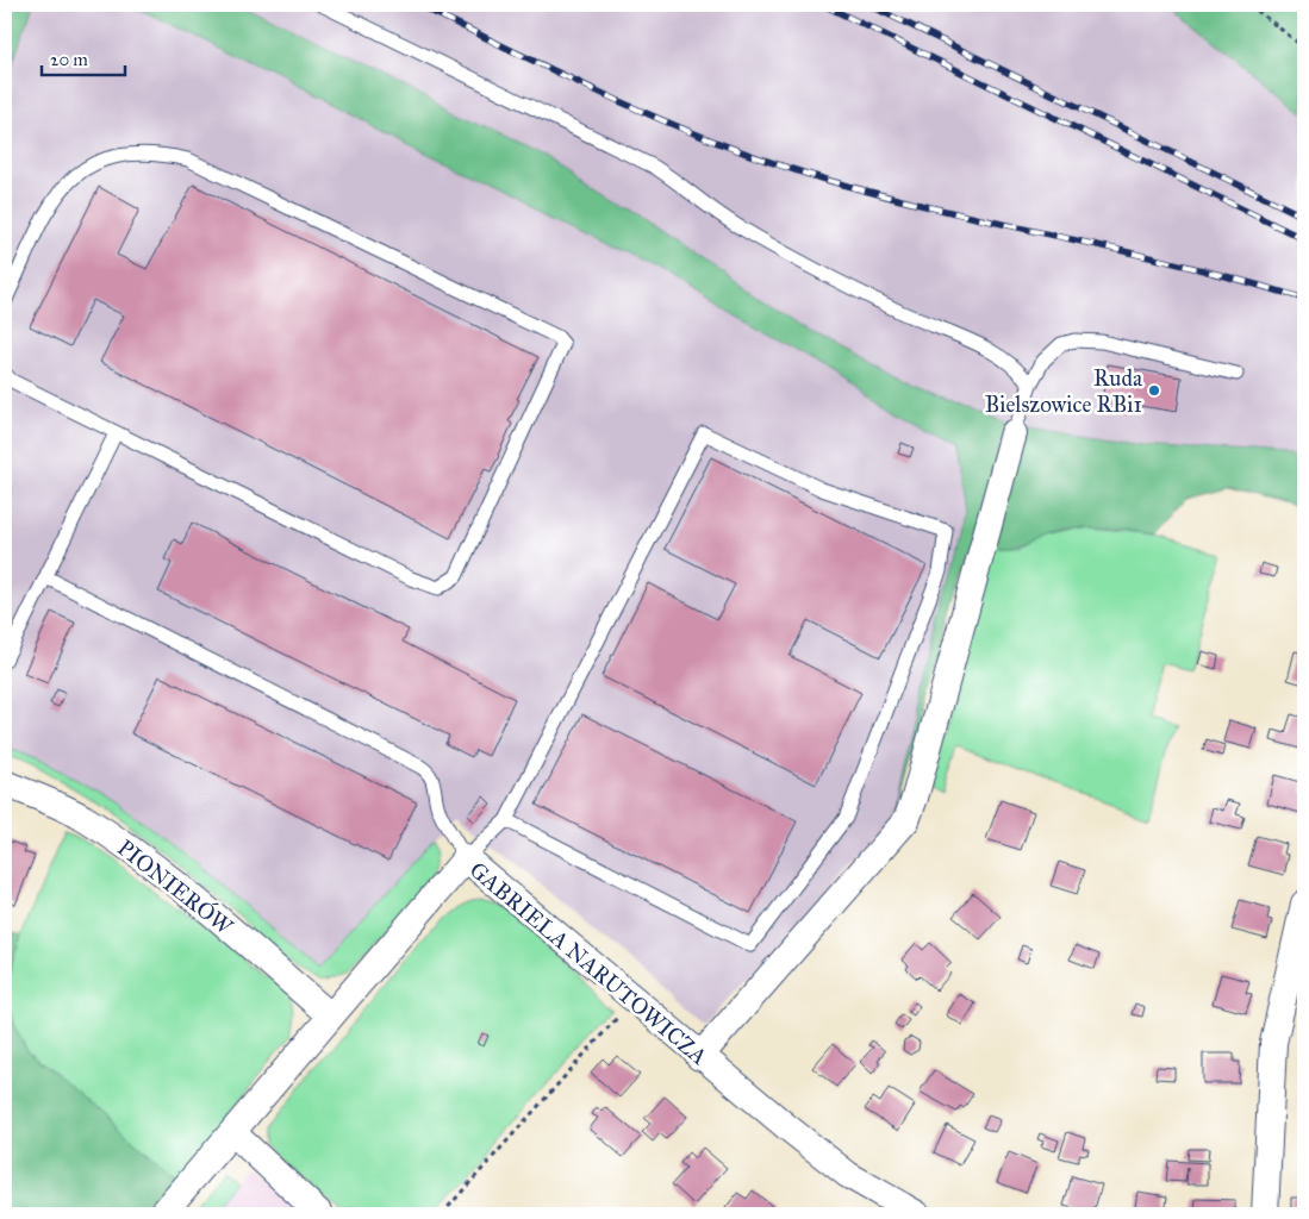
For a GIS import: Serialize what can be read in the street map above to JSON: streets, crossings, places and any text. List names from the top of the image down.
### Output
{
  "streets": {
    "street": ["PIONIERÓW", "GABRIELA NARUTOWICZA"]
  },
  "crossings": [
    ["PIONIERÓW", "GABRIELA NARUTOWICZA"]
  ],
  "places": ["Ruda Bielszowice RBi1"],
  "scale_bar": "20 m"
}
